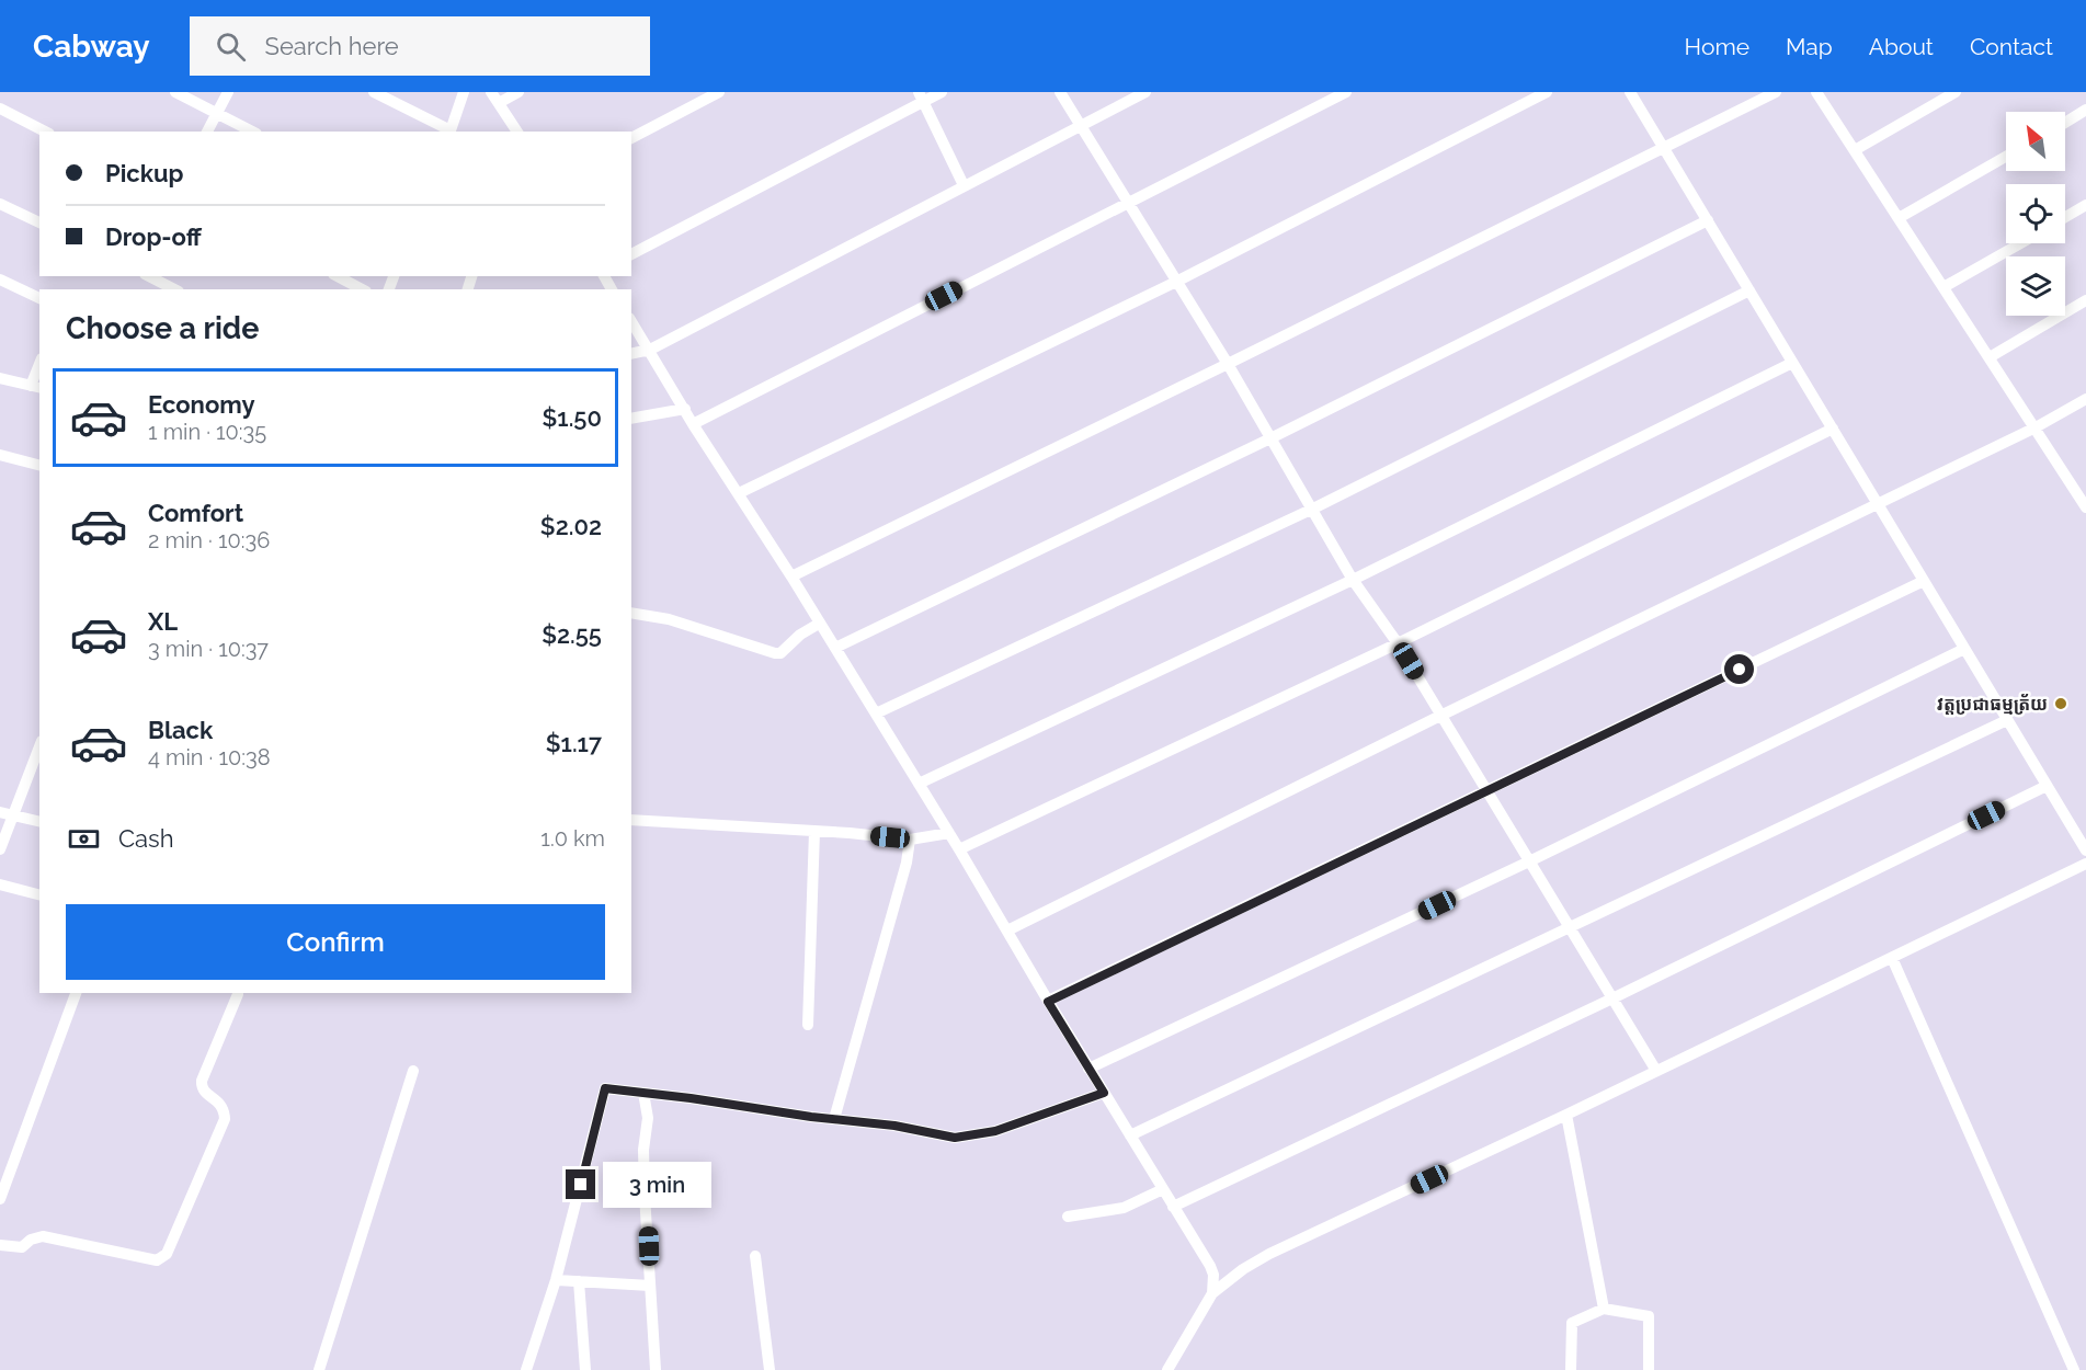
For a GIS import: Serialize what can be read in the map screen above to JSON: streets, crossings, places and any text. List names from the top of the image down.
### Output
{
  "places": ["វត្តប្រជាធម្មត្រ័យ"],
  "north": "top left",
  "page": {
    "header": "Cabway",
    "search": "Search here",
    "nav": [
      "Home",
      "Map",
      "About",
      "Contact"
    ],
    "banner": ["Pickup", "Drop-off"],
    "heading": "Choose a ride",
    "list": [
      {
        "name": "Economy",
        "note": "1 min · 10:35",
        "value": "$1.50"
      },
      {
        "name": "Comfort",
        "note": "2 min · 10:36",
        "value": "$2.02"
      },
      {
        "name": "XL",
        "note": "3 min · 10:37",
        "value": "$2.55"
      },
      {
        "name": "Black",
        "note": "4 min · 10:38",
        "value": "$1.17"
      }
    ],
    "pay": ["Cash", "1.0 km"],
    "buttons": "Confirm",
    "bubble": "3 min"
  }
}
